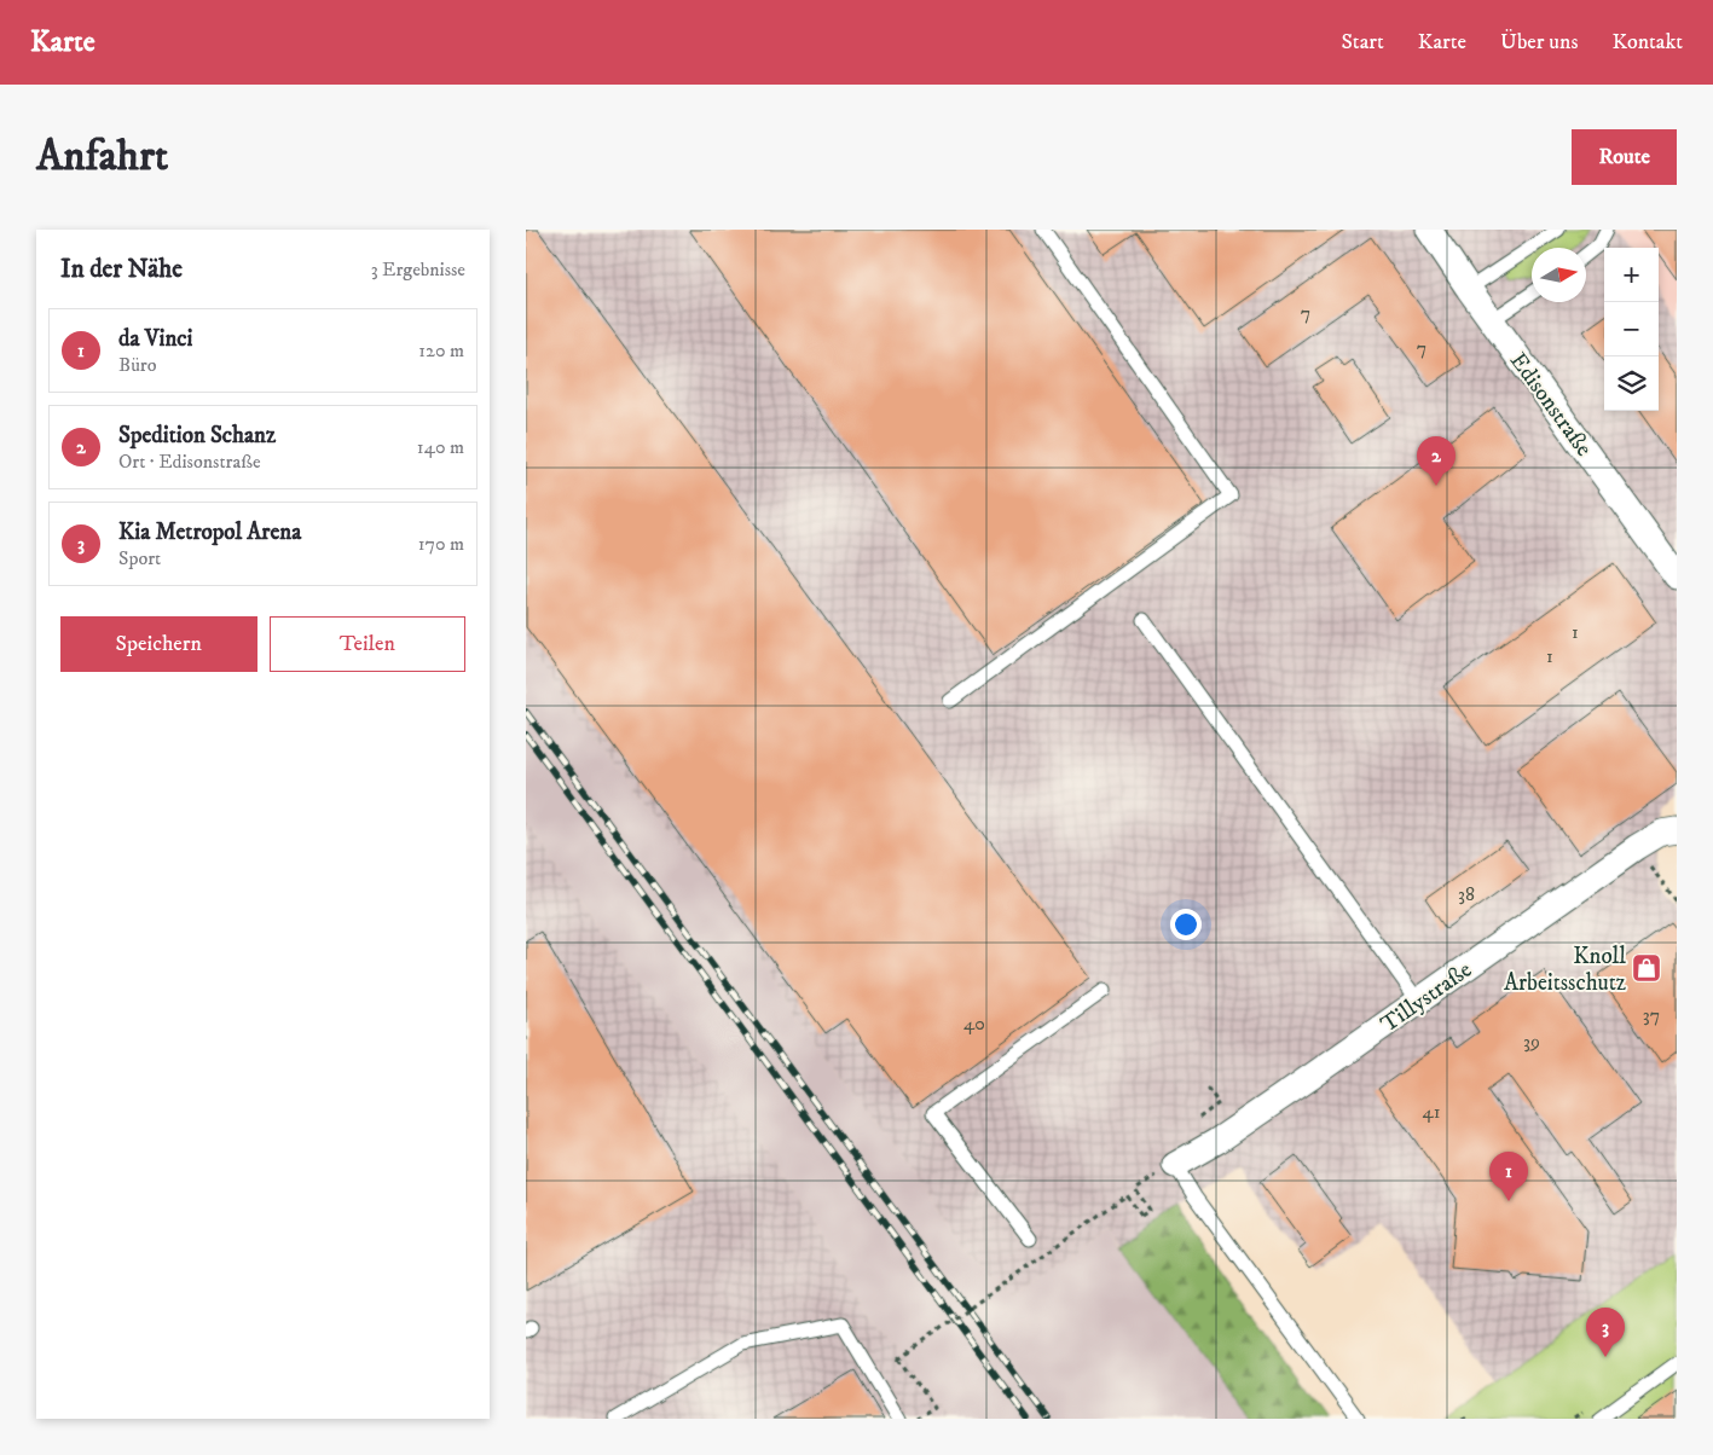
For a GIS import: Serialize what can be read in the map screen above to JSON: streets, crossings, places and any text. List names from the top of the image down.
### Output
{
  "streets": {
    "street": ["Edisonstraße", "Tillystraße"]
  },
  "places": {
    "shop": ["Knoll Arbeitsschutz"]
  },
  "house_numbers": [
    "7",
    "7",
    "1",
    "1",
    "38",
    "37",
    "40",
    "39",
    "41"
  ],
  "north": "right",
  "page": {
    "header": "Karte",
    "nav": [
      "Start",
      "Karte",
      "Über uns",
      "Kontakt"
    ],
    "buttons": [
      "Route",
      ["Speichern", "Teilen"]
    ],
    "title": "Anfahrt",
    "heading": ["In der Nähe", "3 Ergebnisse"],
    "map_buttons": ["+", "−"],
    "list": [
      {
        "mark": "1",
        "name": "da Vinci",
        "note": "Büro",
        "value": "120 m"
      },
      {
        "mark": "2",
        "name": "Spedition Schanz",
        "note": "Ort · Edisonstraße",
        "value": "140 m"
      },
      {
        "mark": "3",
        "name": "Kia Metropol Arena",
        "note": "Sport",
        "value": "170 m"
      }
    ],
    "pins": ["2", "1", "3"]
  }
}
